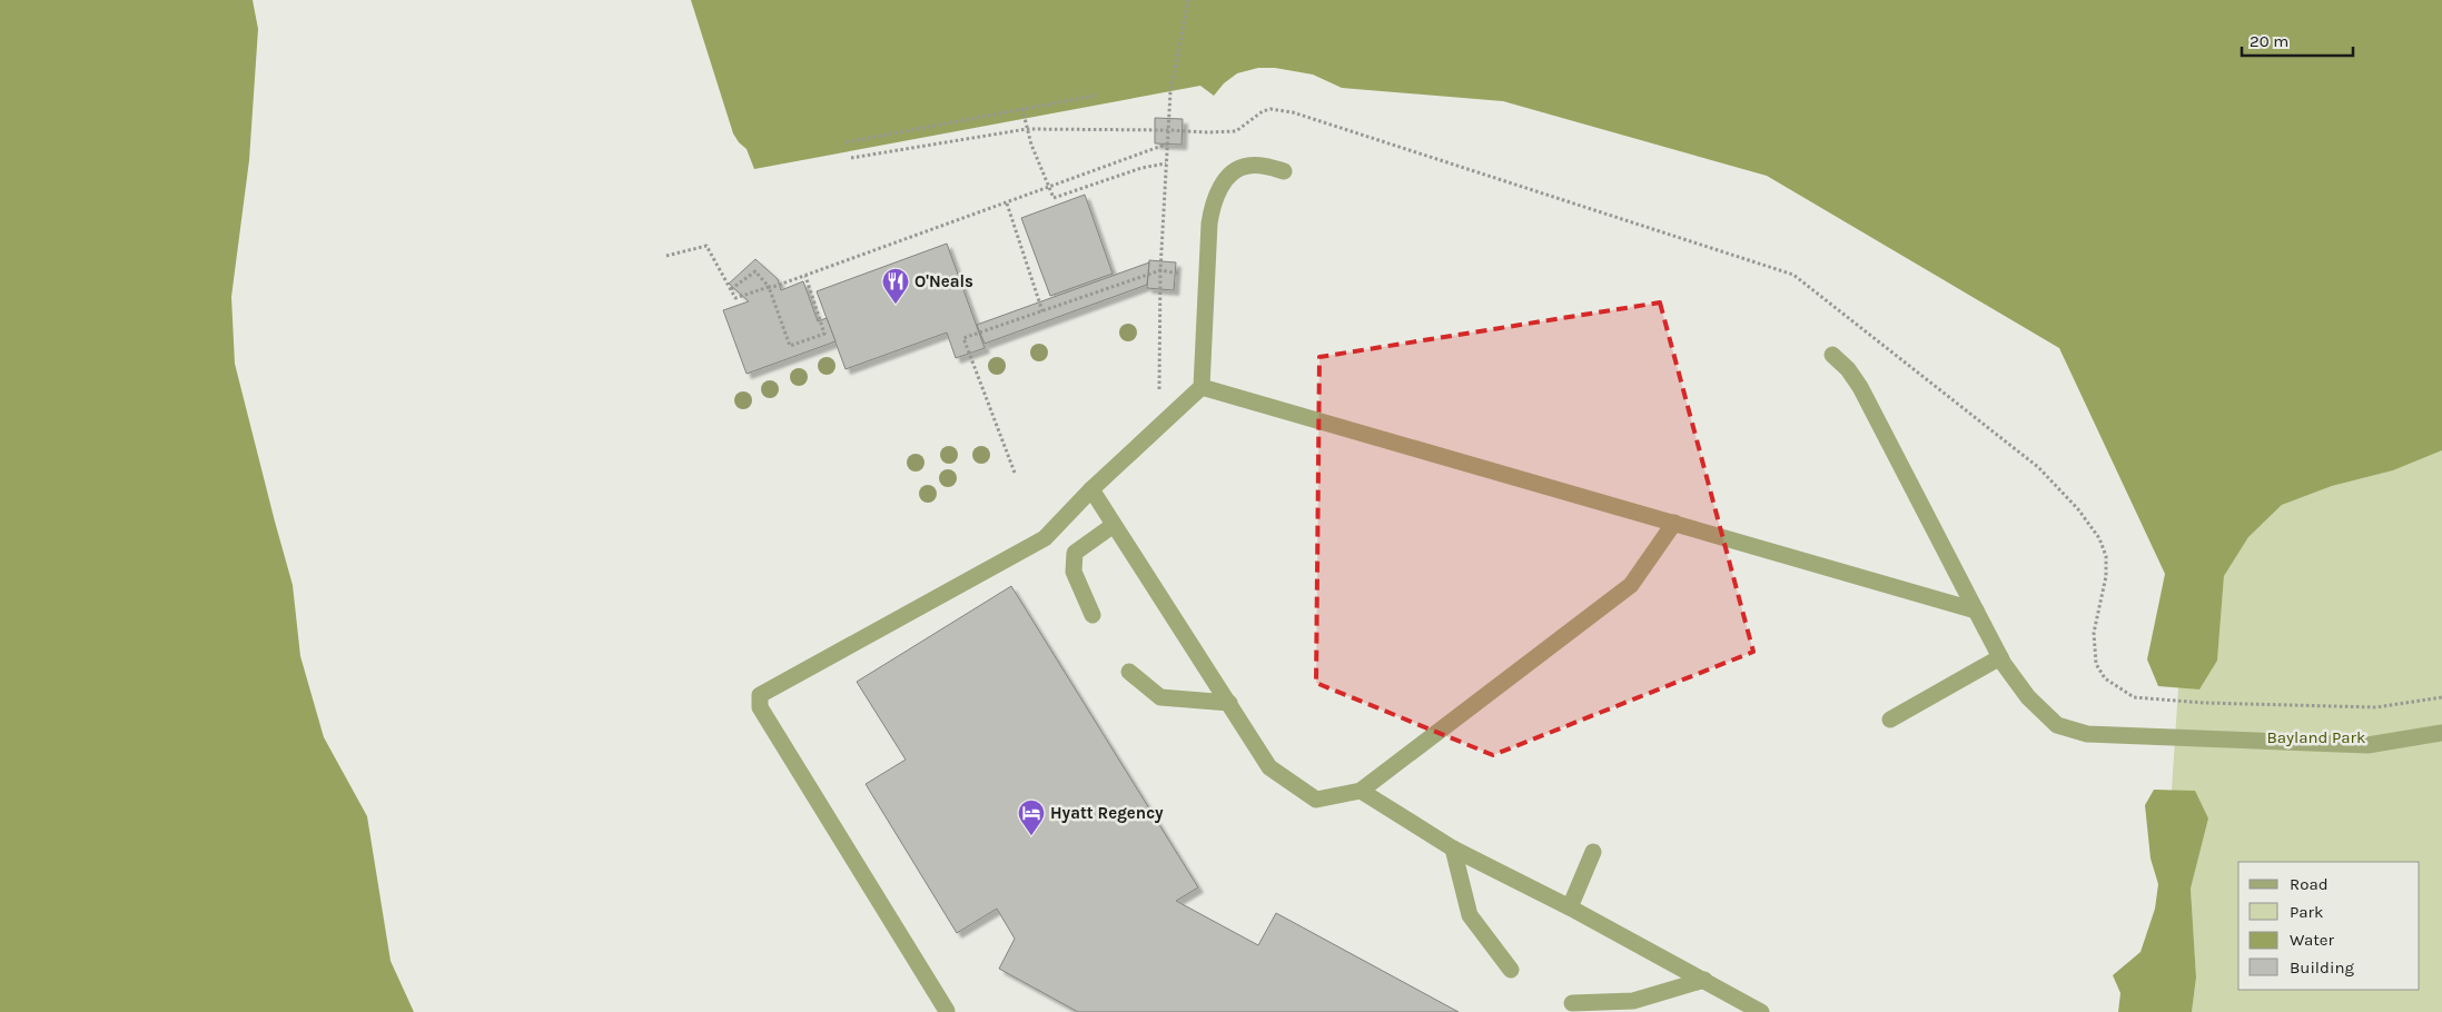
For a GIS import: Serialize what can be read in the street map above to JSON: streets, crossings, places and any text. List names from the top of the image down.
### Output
{
  "parks": ["Bayland Park"],
  "places": {
    "restaurant": ["O'Neals"],
    "hotel": ["Hyatt Regency"]
  },
  "legend": [
    "Road",
    "Park",
    "Water",
    "Building"
  ],
  "scale_bar": "20 m"
}
